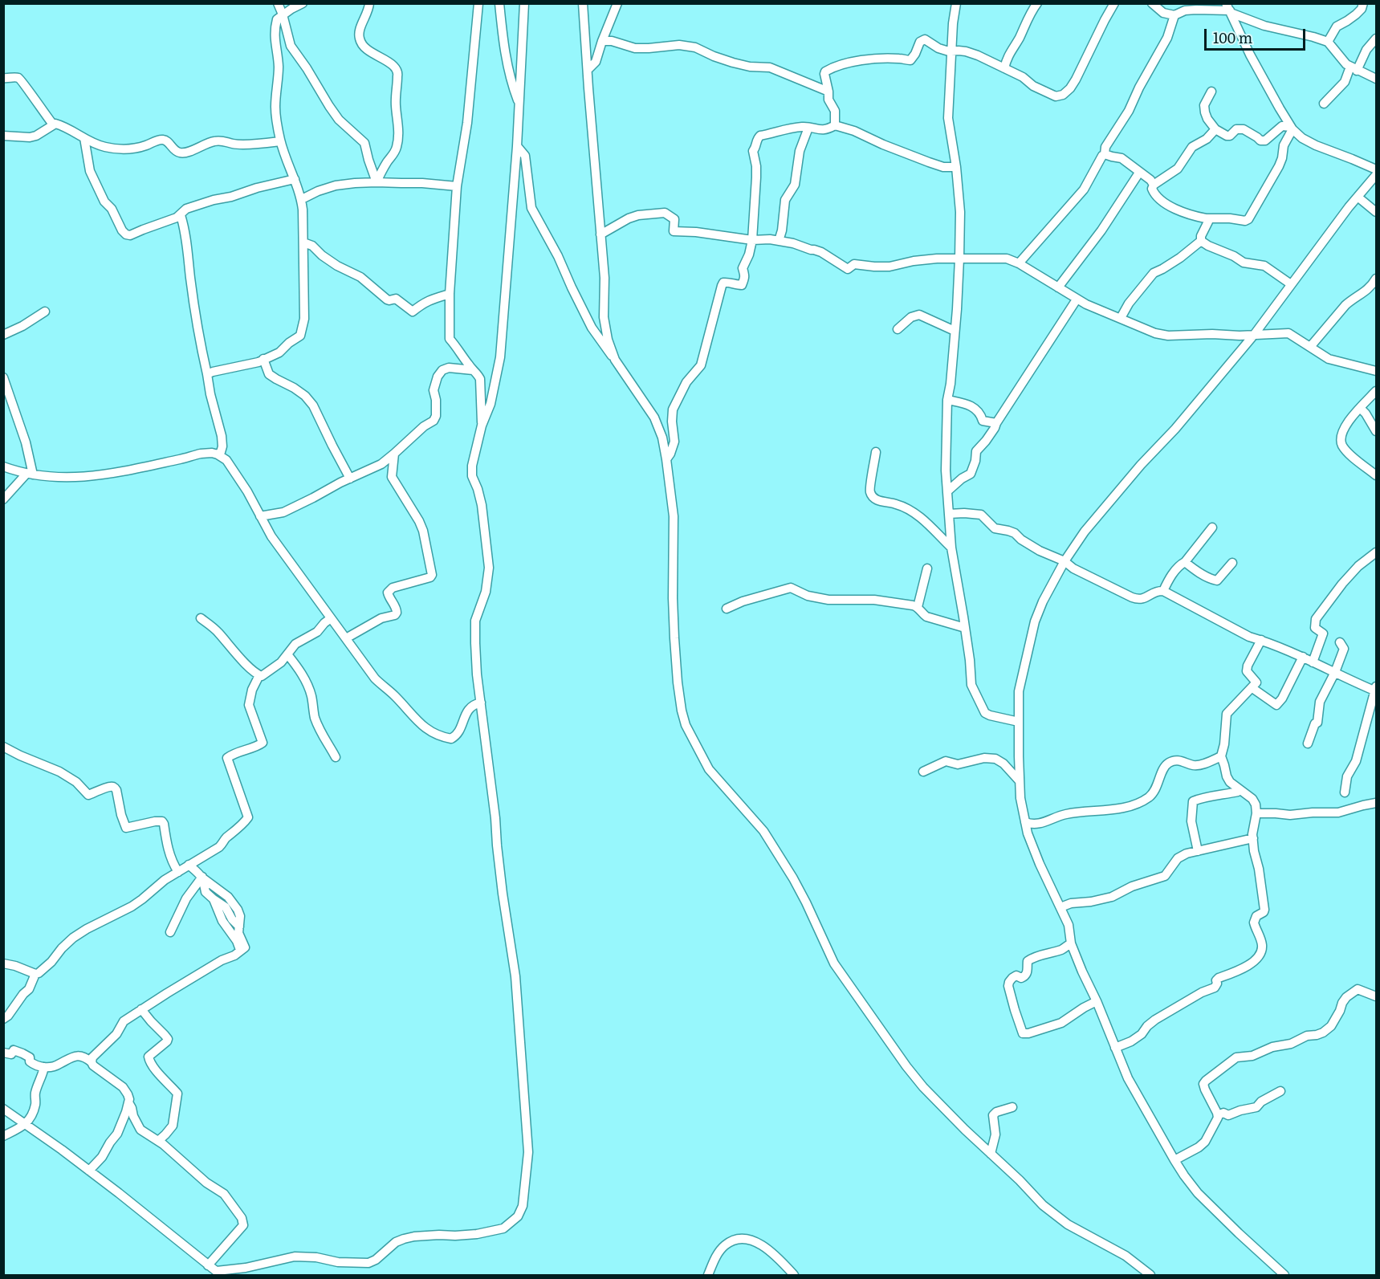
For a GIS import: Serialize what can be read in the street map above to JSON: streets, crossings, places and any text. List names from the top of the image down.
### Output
{
  "scale_bar": "100 m"
}
